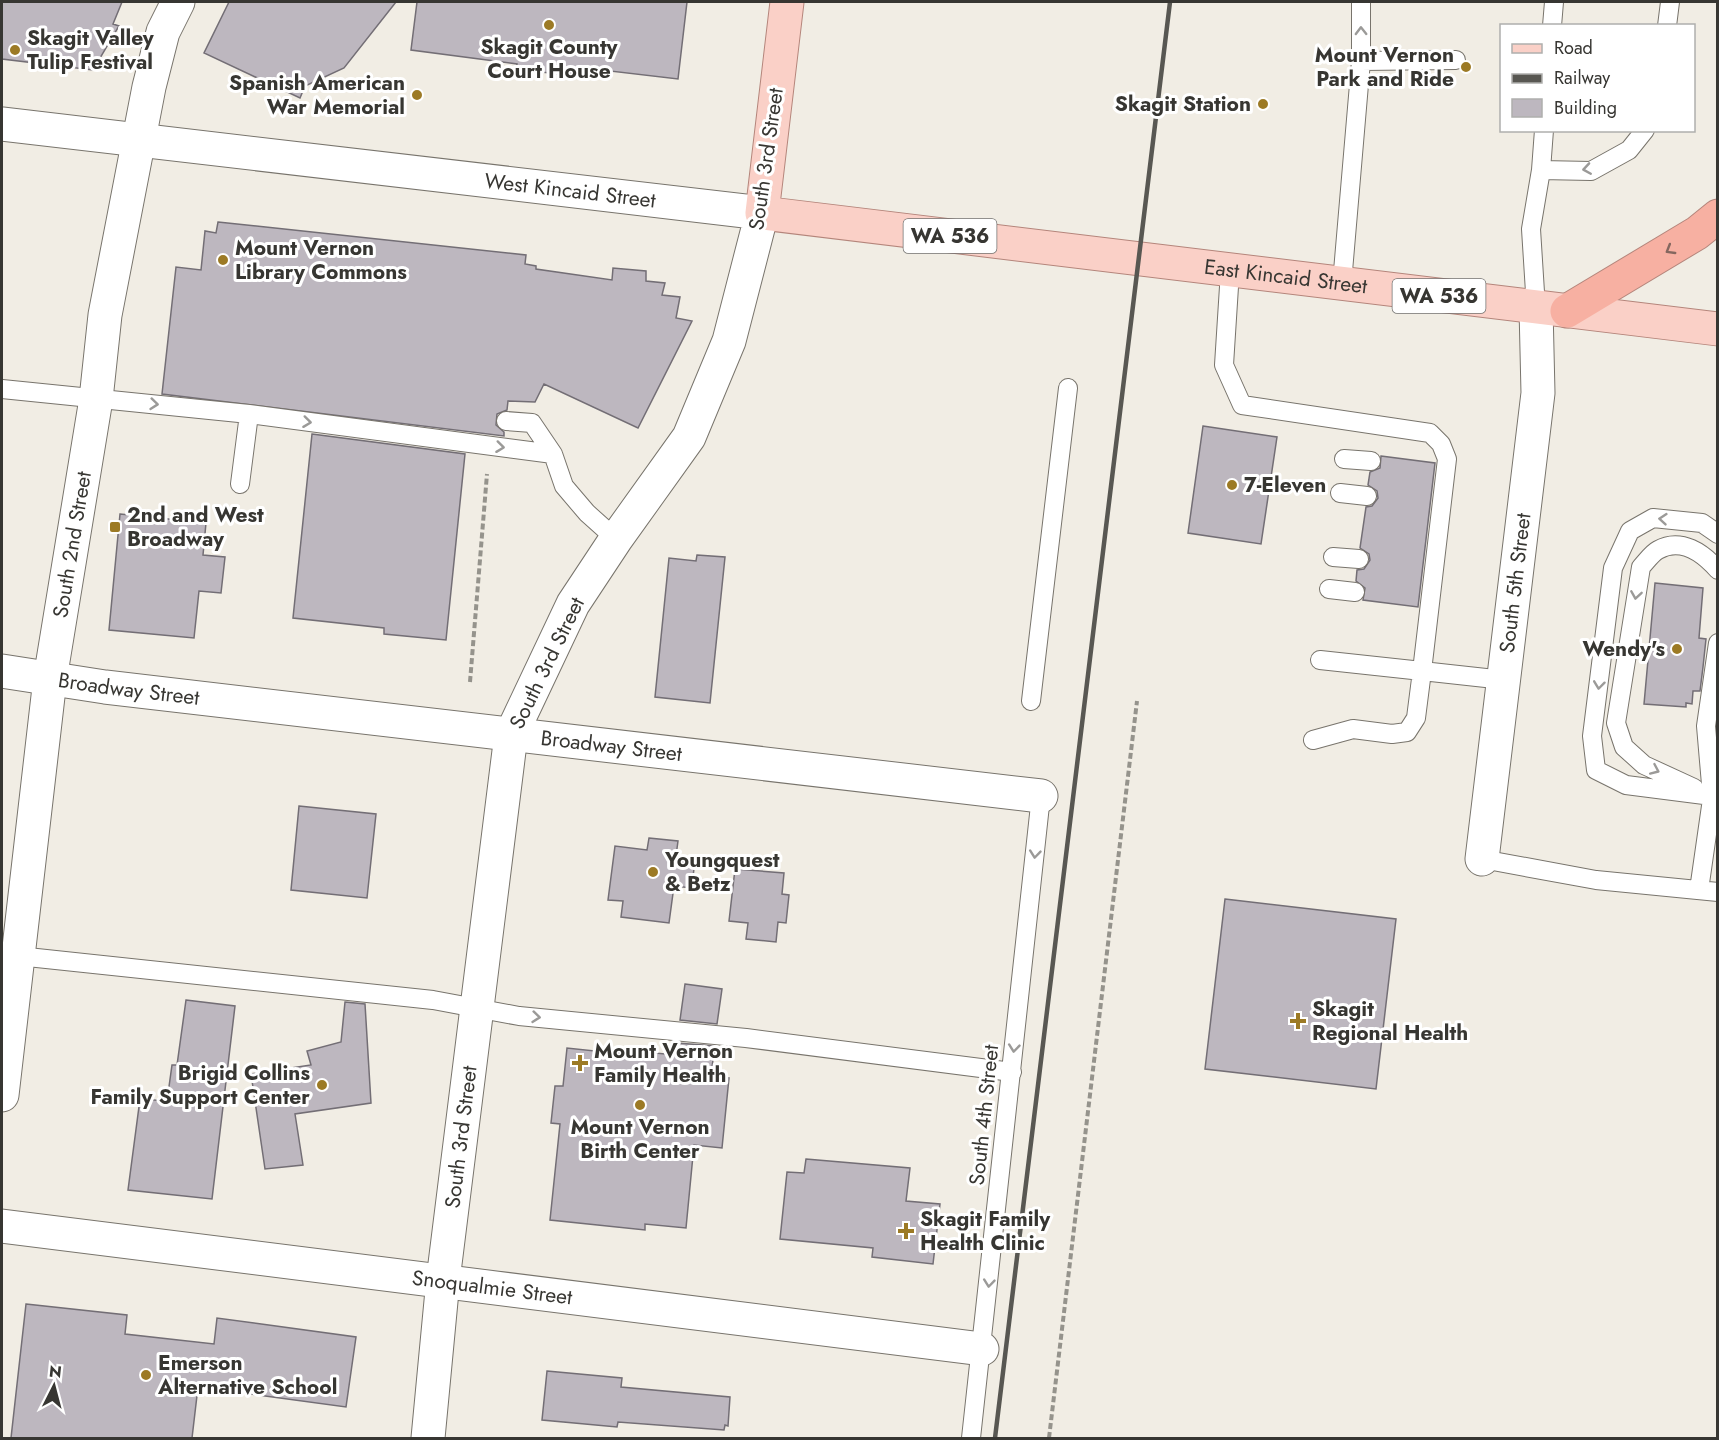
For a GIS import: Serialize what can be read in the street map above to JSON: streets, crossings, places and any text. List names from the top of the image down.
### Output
{
  "streets": {
    "main road": [
      "South 3rd Street",
      "West Kincaid Street",
      "WA 536",
      "East Kincaid Street"
    ],
    "street": [
      "South 2nd Street",
      "South 5th Street",
      "Broadway Street",
      "Snoqualmie Street"
    ],
    "lane": ["South 4th Street"]
  },
  "crossings": [
    ["South 3rd Street", "West Kincaid Street"],
    ["South 3rd Street", "Broadway Street"],
    ["South 3rd Street", "Snoqualmie Street"],
    ["West Kincaid Street", "East Kincaid Street"],
    ["West Kincaid Street", "South 2nd Street"],
    ["East Kincaid Street", "South 5th Street"],
    ["South 2nd Street", "Broadway Street"],
    ["Broadway Street", "South 4th Street"],
    ["South 4th Street", "Snoqualmie Street"]
  ],
  "one_way": ["South 4th Street"],
  "places": {
    "other": [
      "Skagit County Court House",
      "Skagit Valley Tulip Festival",
      "Mount Vernon Park and Ride",
      "Spanish American War Memorial",
      "Skagit Station",
      "Mount Vernon Library Commons",
      "7-Eleven",
      "Wendy's",
      "Youngquest & Betz",
      "Brigid Collins Family Support Center",
      "Mount Vernon Birth Center",
      "Emerson Alternative School"
    ],
    "transit": ["2nd and West Broadway"],
    "health": ["Skagit Regional Health", "Mount Vernon Family Health", "Skagit Family Health Clinic"]
  },
  "legend": ["Road", "Railway", "Building"],
  "north": "top"
}
